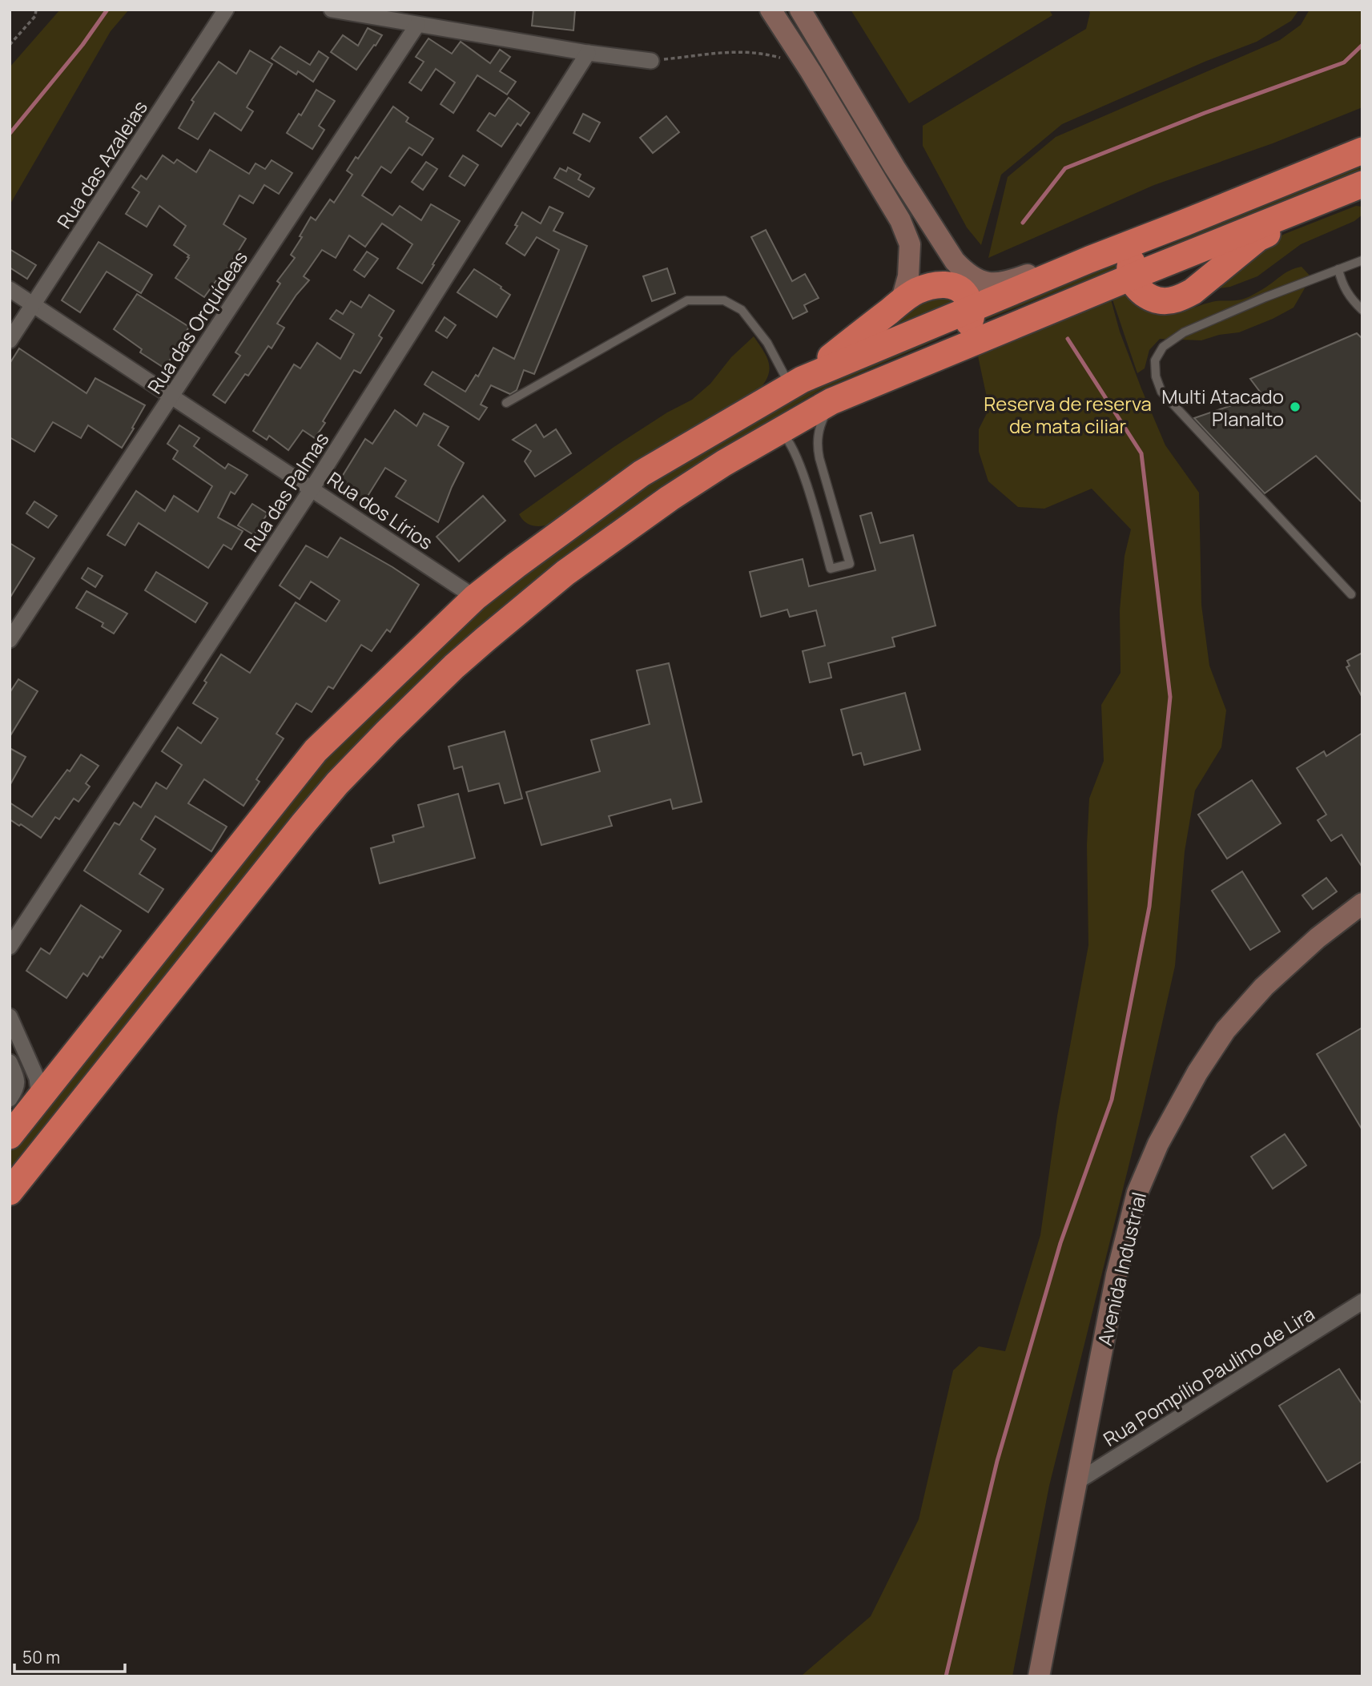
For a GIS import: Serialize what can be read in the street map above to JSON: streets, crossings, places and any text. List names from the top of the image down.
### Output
{
  "streets": {
    "street": [
      "Rua das Azaleias",
      "Rua das Orquídeas",
      "Rua das Palmas",
      "Rua dos Lírios",
      "Avenida Industrial",
      "Rua Pompílio Paulino de Lira"
    ]
  },
  "crossings": [
    ["Rua das Azaleias", "Rua dos Lírios"],
    ["Rua das Orquídeas", "Rua dos Lírios"],
    ["Rua das Palmas", "Rua dos Lírios"],
    ["Avenida Industrial", "Rua Pompílio Paulino de Lira"]
  ],
  "parks": ["Reserva de reserva de mata ciliar"],
  "places": ["Multi Atacado Planalto"],
  "scale_bar": "50 m"
}
